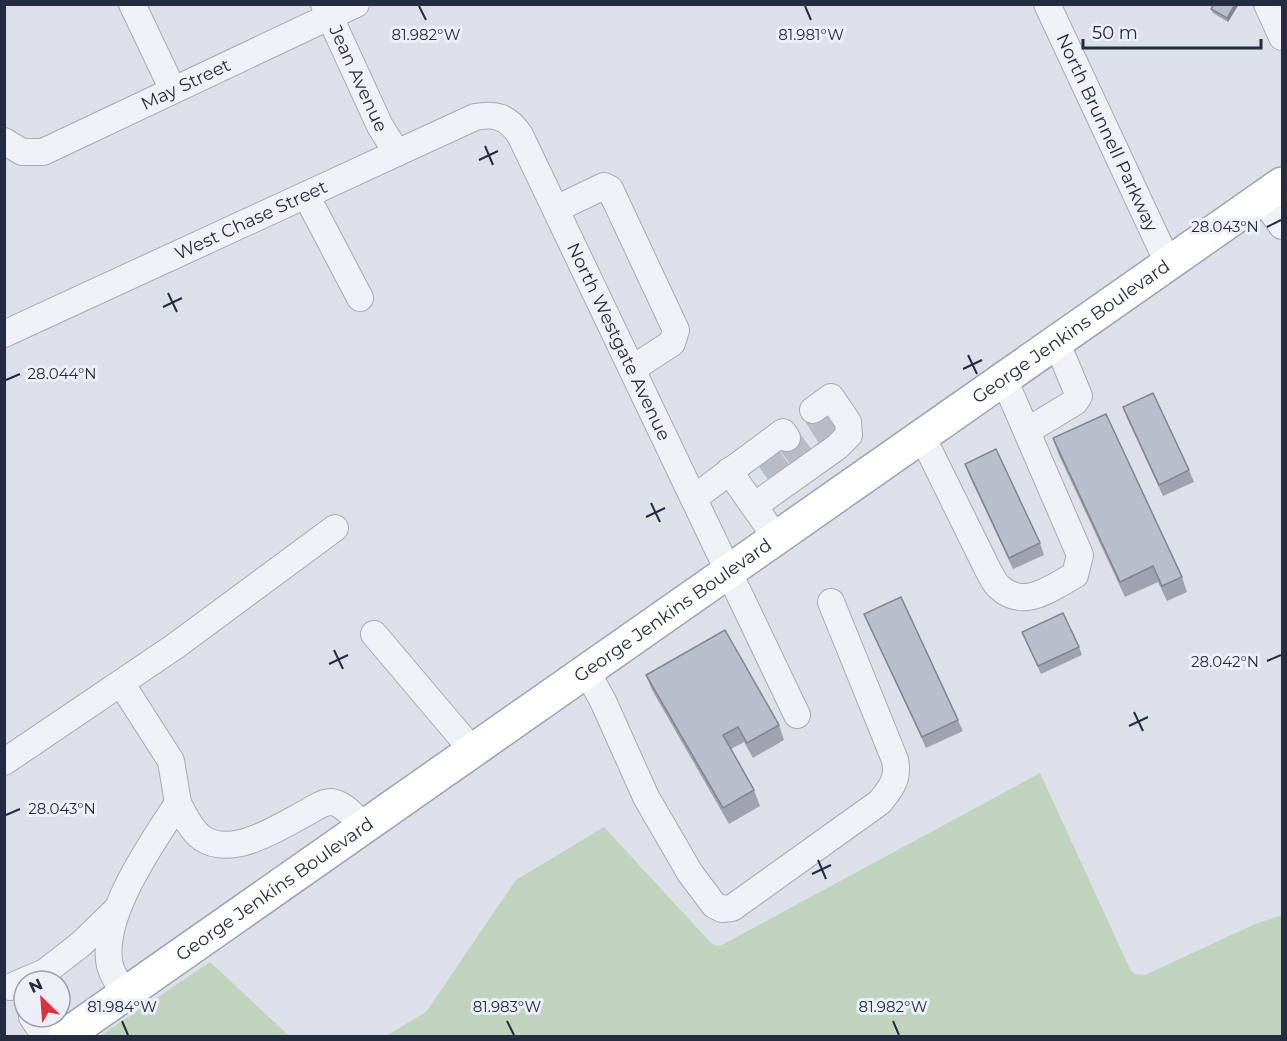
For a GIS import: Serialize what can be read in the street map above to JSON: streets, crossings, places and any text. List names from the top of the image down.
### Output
{
  "streets": {
    "main road": ["George Jenkins Boulevard"],
    "street": [
      "Jean Avenue",
      "May Street",
      "North Brunnell Parkway",
      "West Chase Street",
      "North Westgate Avenue"
    ]
  },
  "crossings": [
    ["Jean Avenue", "May Street"],
    ["Jean Avenue", "West Chase Street"],
    ["North Brunnell Parkway", "George Jenkins Boulevard"],
    ["West Chase Street", "North Westgate Avenue"],
    ["George Jenkins Boulevard", "North Westgate Avenue"]
  ],
  "scale_bar": "50 m",
  "north": "top left",
  "coordinates": [
    "81.982°W",
    "81.981°W",
    "28.043°N",
    "28.044°N",
    "28.042°N",
    "81.984°W",
    "81.983°W"
  ]
}
